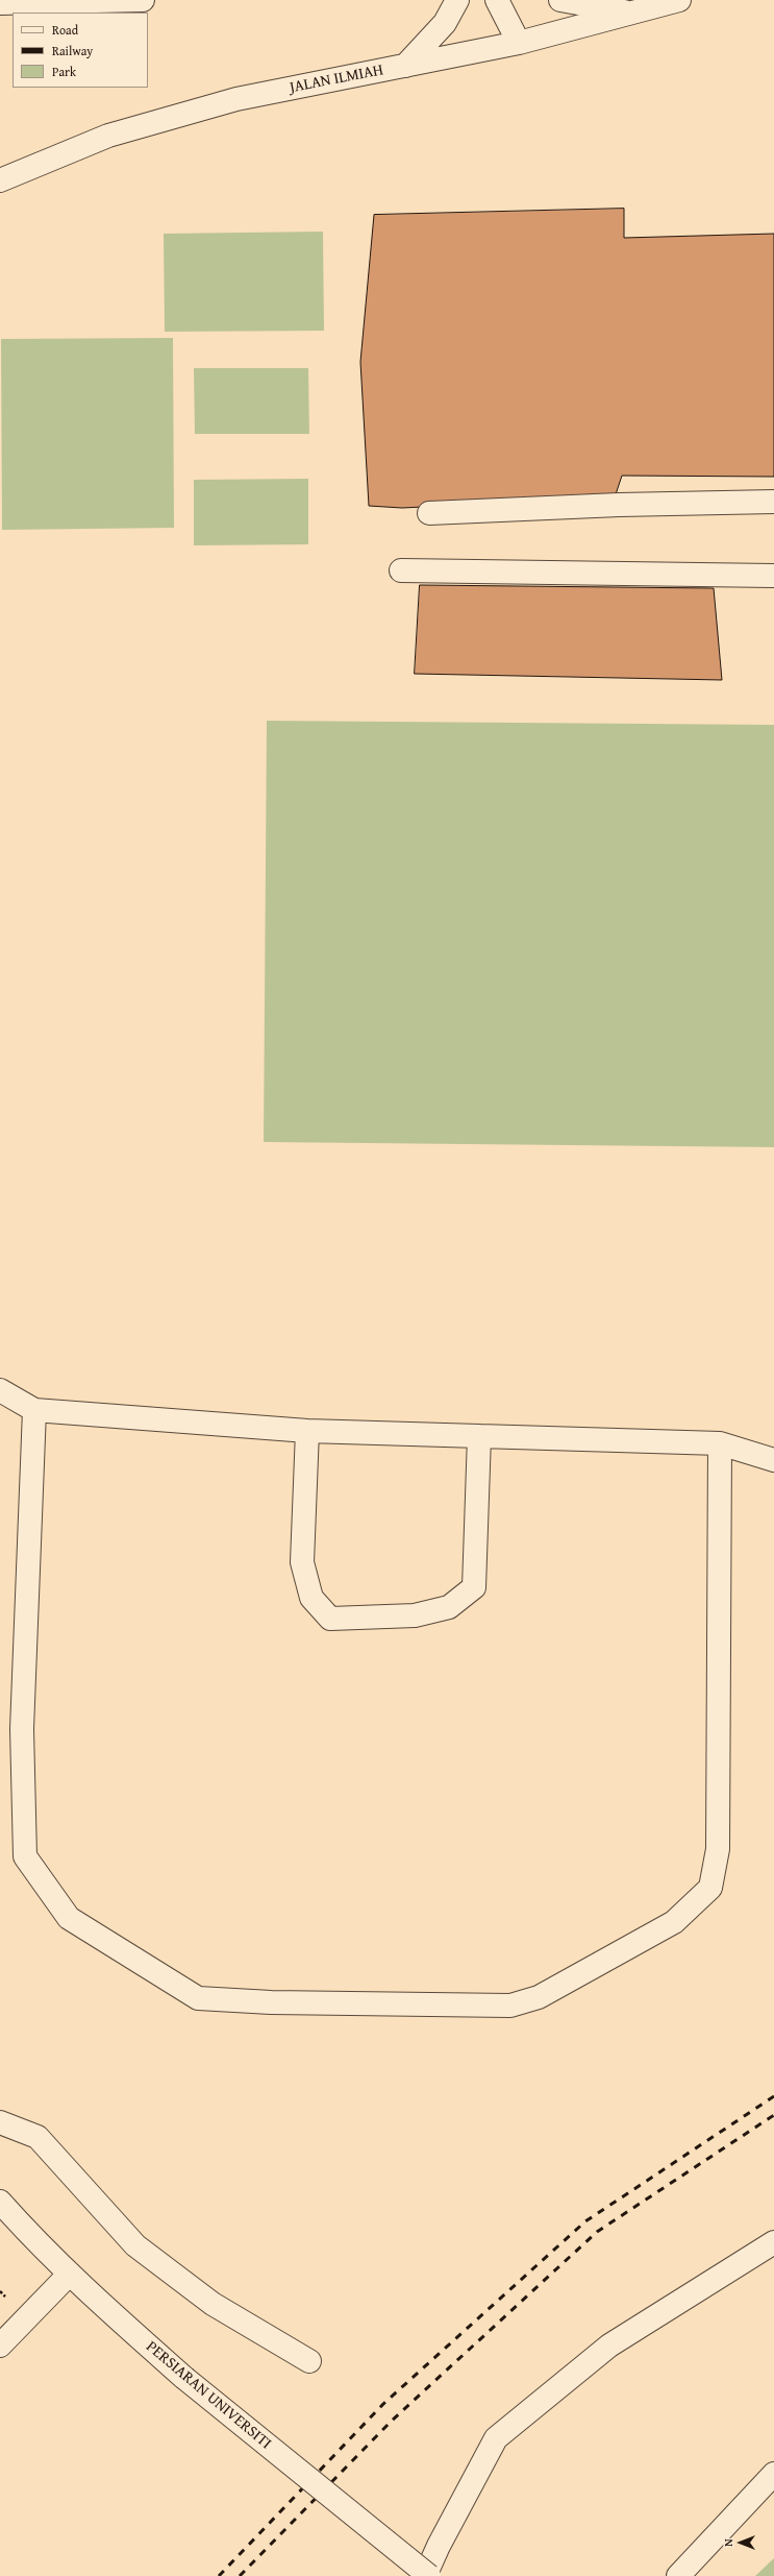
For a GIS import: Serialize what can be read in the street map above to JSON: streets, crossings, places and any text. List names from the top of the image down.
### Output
{
  "streets": {
    "street": ["JALAN ILMIAH", "PERSIARAN UNIVERSITI"]
  },
  "legend": ["Road", "Railway", "Park"],
  "north": "left"
}
